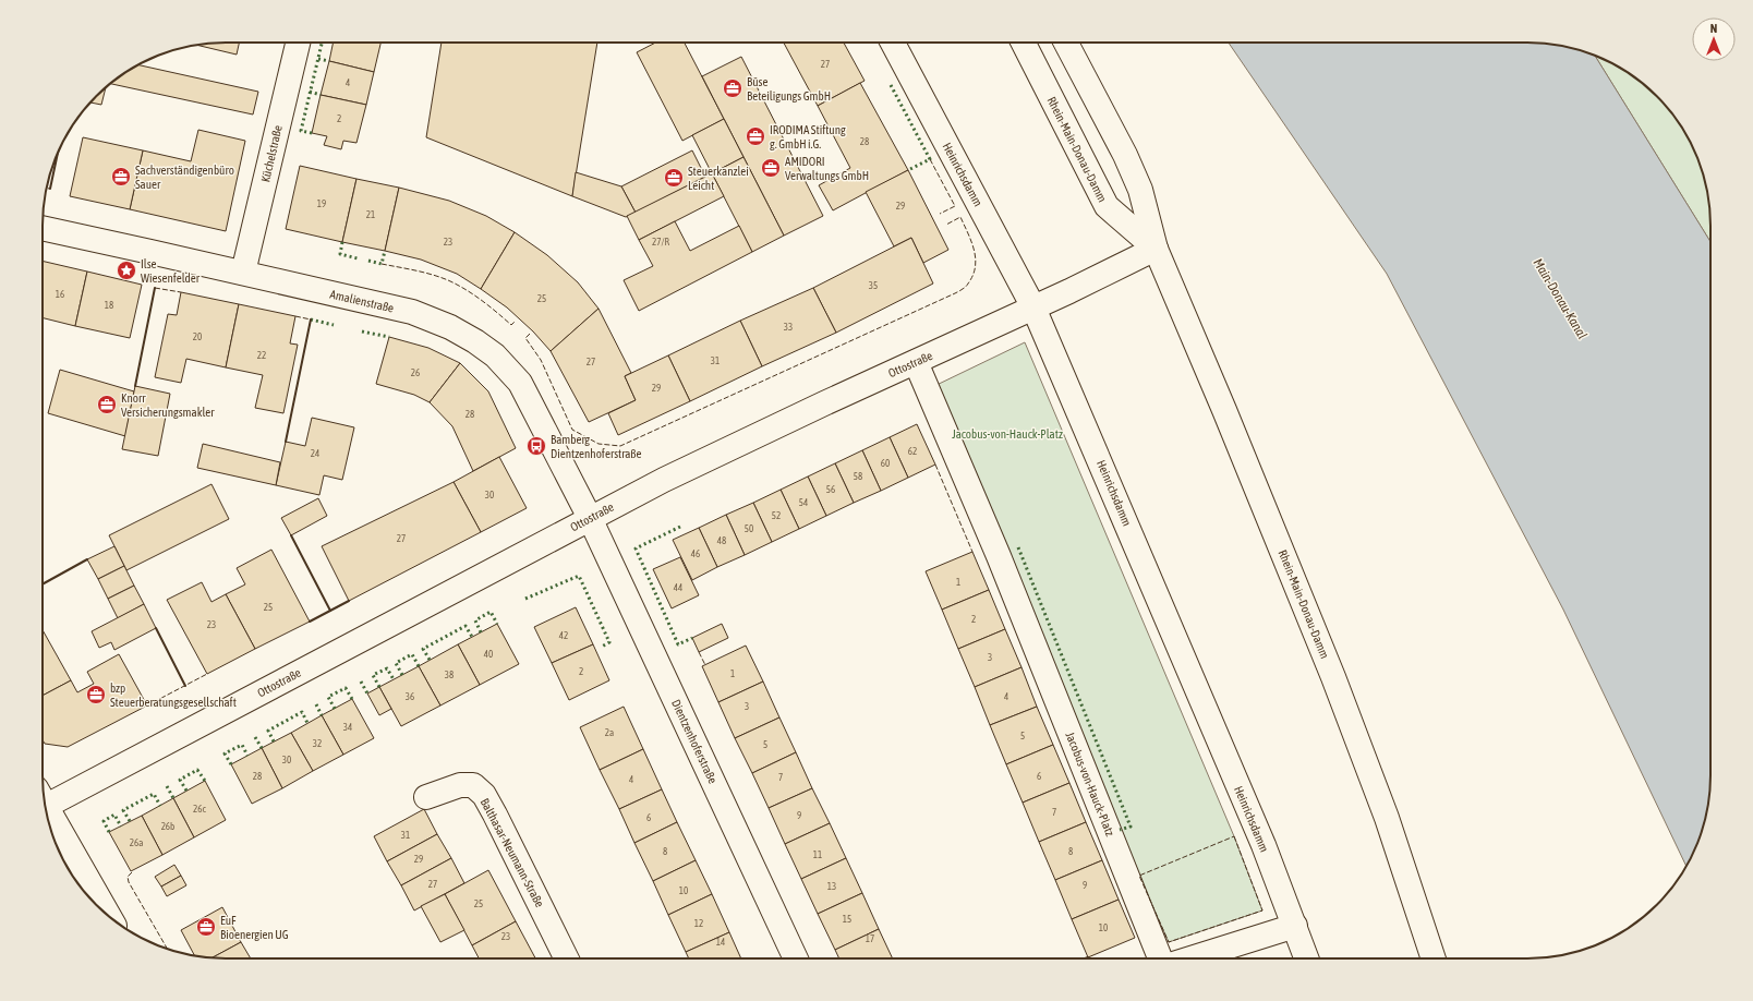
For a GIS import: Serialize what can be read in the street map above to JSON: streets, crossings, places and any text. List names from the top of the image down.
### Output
{
  "streets": {
    "street": [
      "Rhein-Main-Donau-Damm",
      "Küchelstraße",
      "Heinrichsdamm",
      "Amalienstraße",
      "Ottostraße",
      "Dientzenhoferstraße",
      "Jacobus-von-Hauck-Platz",
      "Balthasar-Neumann-Straße"
    ]
  },
  "crossings": [
    ["Rhein-Main-Donau-Damm", "Ottostraße"],
    ["Küchelstraße", "Amalienstraße"],
    ["Heinrichsdamm", "Ottostraße"],
    ["Amalienstraße", "Ottostraße"],
    ["Amalienstraße", "Dientzenhoferstraße"],
    ["Ottostraße", "Dientzenhoferstraße"],
    ["Ottostraße", "Jacobus-von-Hauck-Platz"]
  ],
  "water": ["Main-Donau-Kanal"],
  "parks": ["Jacobus-von-Hauck-Platz"],
  "places": {
    "office": [
      "Büse Beteiligungs GmbH",
      "IRODIMA Stiftung g. GmbH i.G.",
      "AMIDORI Verwaltungs GmbH",
      "Sachverständigenbüro Sauer",
      "Steuerkanzlei Leicht",
      "Knorr Versicherungsmakler",
      "bzp Steuerberatungsgesellschaft",
      "EuF Bioenergien UG"
    ],
    "place": ["Ilse Wiesenfelder"],
    "bus stop": ["Bamberg Dientzenhoferstraße"]
  },
  "house_numbers": [
    "27",
    "4",
    "2",
    "28",
    "19",
    "29",
    "21",
    "23",
    "27/R",
    "35",
    "16",
    "25",
    "18",
    "33",
    "20",
    "22",
    "31",
    "27",
    "26",
    "29",
    "28",
    "62",
    "24",
    "60",
    "58",
    "56",
    "30",
    "54",
    "52",
    "50",
    "27",
    "48",
    "46",
    "1",
    "44",
    "25",
    "2",
    "23",
    "42",
    "40",
    "3",
    "2",
    "1",
    "38",
    "36",
    "4",
    "3",
    "34",
    "2a",
    "5",
    "32",
    "5",
    "30",
    "28",
    "6",
    "7",
    "4",
    "26c",
    "7",
    "9",
    "6",
    "26b",
    "31",
    "26a",
    "8",
    "8",
    "11",
    "29",
    "27",
    "9",
    "13",
    "10",
    "25",
    "15",
    "12",
    "10",
    "23",
    "17",
    "14"
  ],
  "north": "top"
}
